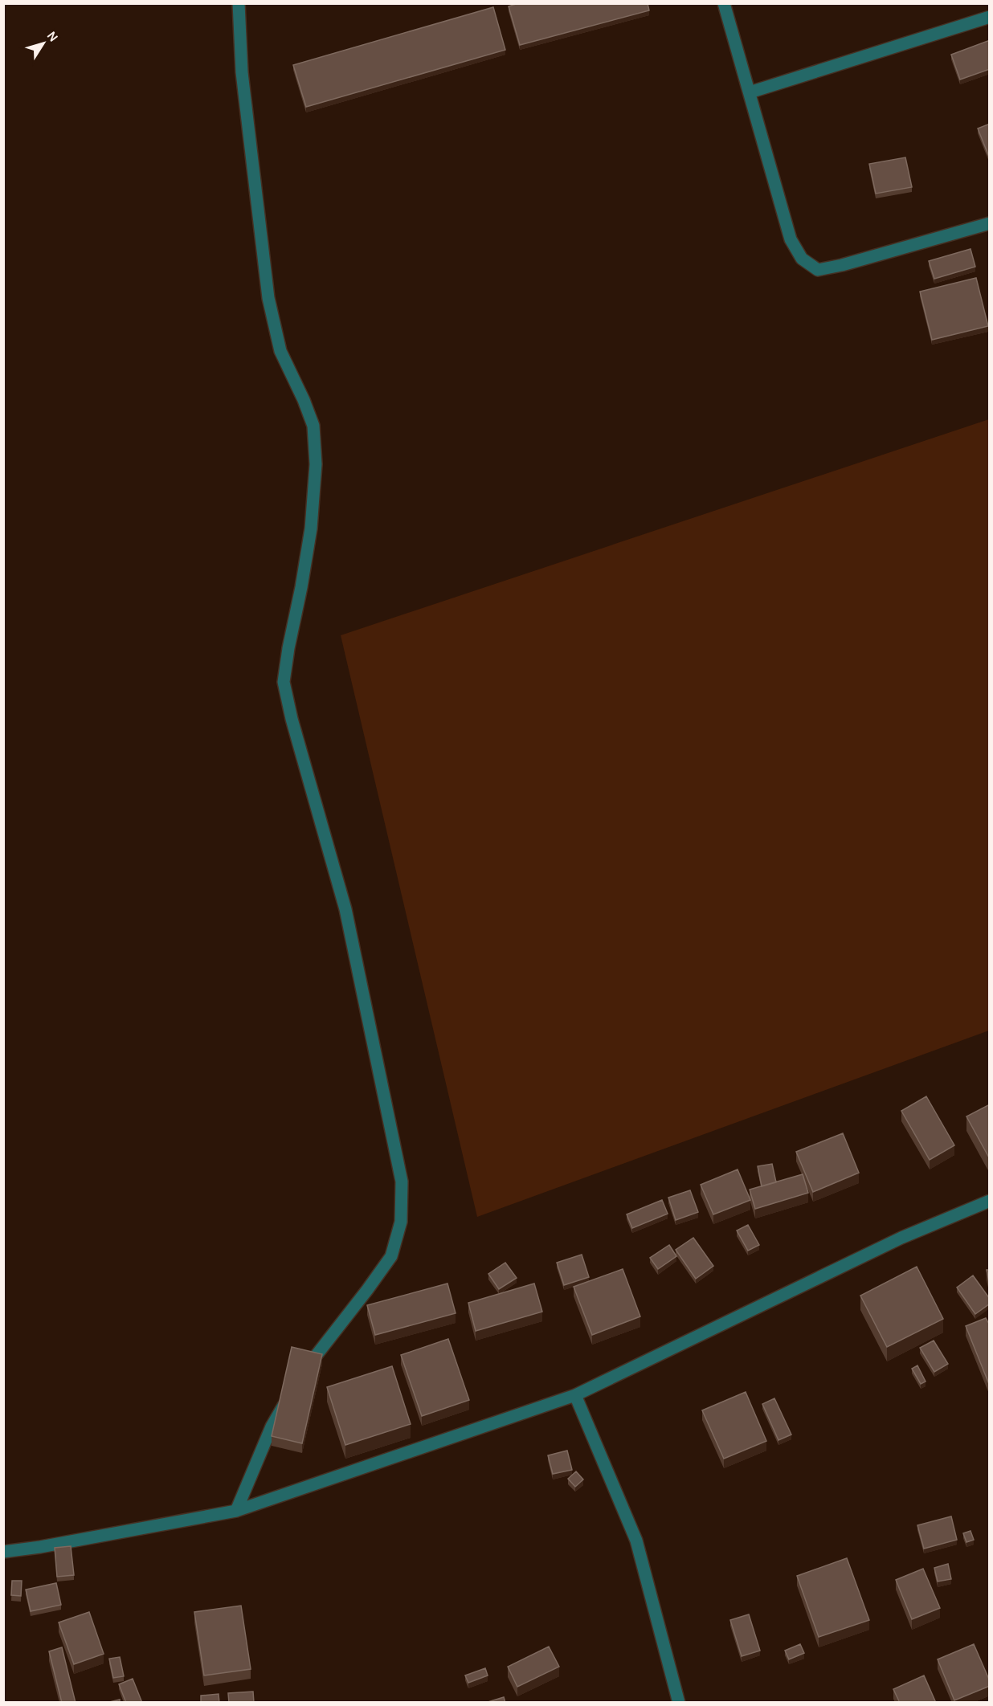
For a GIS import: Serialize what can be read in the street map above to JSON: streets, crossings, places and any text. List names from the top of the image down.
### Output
{
  "north": "top right"
}
